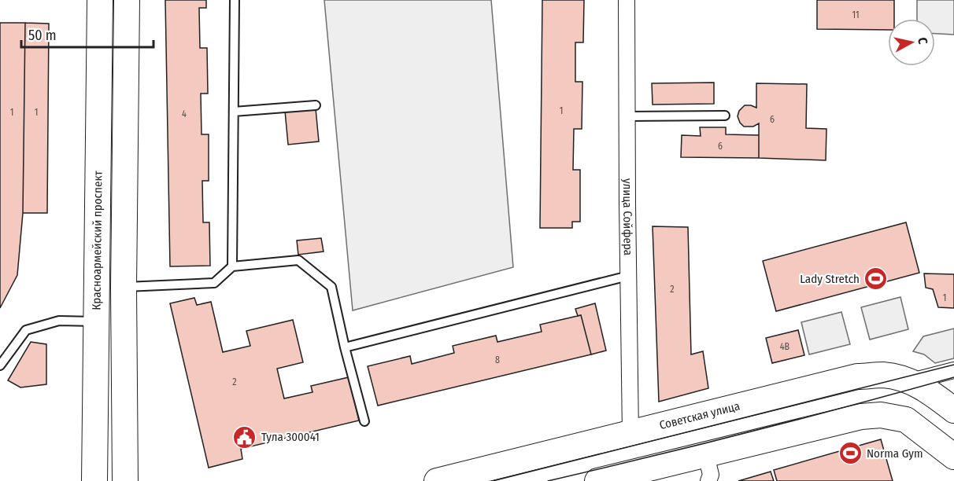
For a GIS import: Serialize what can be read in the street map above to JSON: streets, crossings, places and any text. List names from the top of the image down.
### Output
{
  "streets": {
    "main road": ["Красноармейский проспект", "Советская улица"],
    "street": ["улица Сойфера"]
  },
  "crossings": [
    ["улица Сойфера", "Советская улица"]
  ],
  "places": {
    "sports": ["Lady Stretch", "Norma Gym"],
    "public building": ["Тула 300041"]
  },
  "house_numbers": [
    "11",
    "1",
    "1",
    "1",
    "4",
    "6",
    "6",
    "2",
    "1",
    "4В",
    "8",
    "2"
  ],
  "scale_bar": "50 m",
  "north": "right"
}
